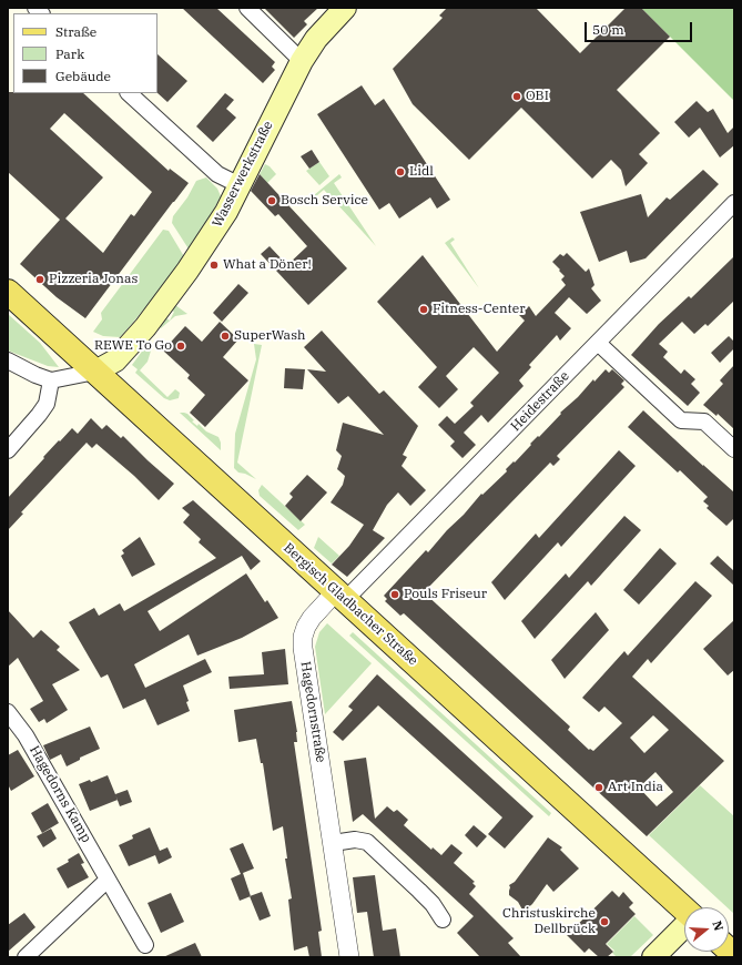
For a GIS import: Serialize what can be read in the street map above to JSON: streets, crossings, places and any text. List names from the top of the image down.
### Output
{
  "streets": {
    "main road": ["Wasserwerkstraße", "Bergisch Gladbacher Straße"],
    "street": ["Heidestraße", "Hagedornstraße", "Hagedorns Kamp"]
  },
  "crossings": [
    ["Wasserwerkstraße", "Bergisch Gladbacher Straße"],
    ["Heidestraße", "Bergisch Gladbacher Straße"],
    ["Heidestraße", "Hagedornstraße"],
    ["Bergisch Gladbacher Straße", "Hagedornstraße"]
  ],
  "places": [
    "OBI",
    "Lidl",
    "Bosch Service",
    "What a Döner!",
    "Pizzeria Jonas",
    "Fitness-Center",
    "SuperWash",
    "REWE To Go",
    "Pouls Friseur",
    "Art India",
    "Christuskirche Dellbrück"
  ],
  "legend": ["Straße", "Park", "Gebäude"],
  "scale_bar": "50 m",
  "north": "right"
}
